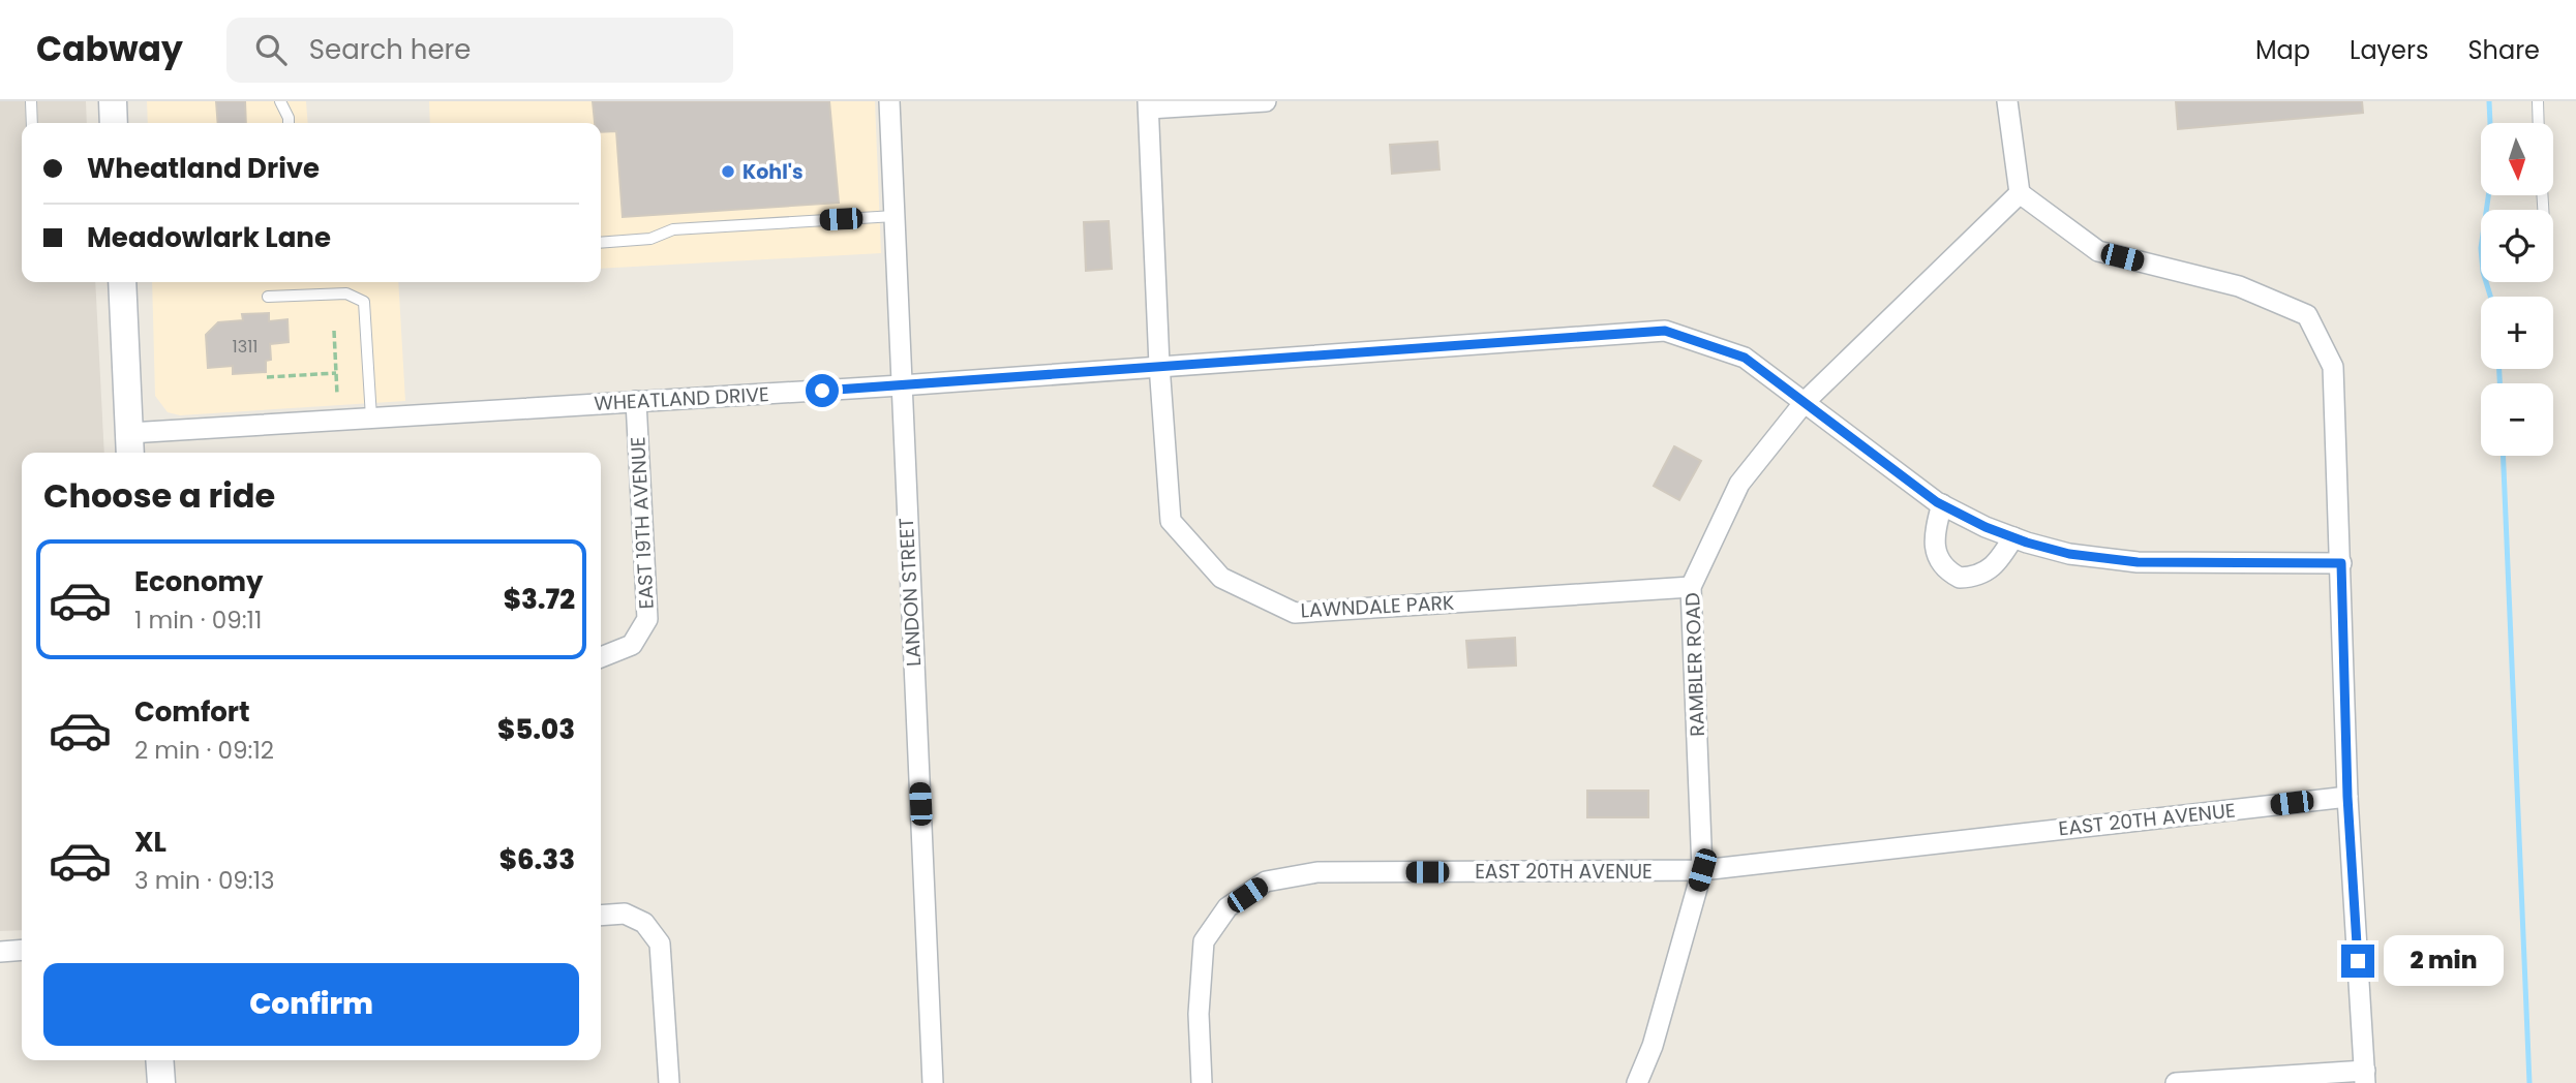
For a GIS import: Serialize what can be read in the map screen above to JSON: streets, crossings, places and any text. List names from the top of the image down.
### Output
{
  "streets": {
    "street": [
      "WHEATLAND DRIVE",
      "EAST 19TH AVENUE",
      "LANDON STREET",
      "LAWNDALE PARK",
      "RAMBLER ROAD",
      "EAST 20TH AVENUE"
    ]
  },
  "crossings": [
    ["WHEATLAND DRIVE", "EAST 19TH AVENUE"],
    ["WHEATLAND DRIVE", "LANDON STREET"],
    ["WHEATLAND DRIVE", "LAWNDALE PARK"],
    ["WHEATLAND DRIVE", "RAMBLER ROAD"],
    ["LAWNDALE PARK", "RAMBLER ROAD"],
    ["RAMBLER ROAD", "EAST 20TH AVENUE"]
  ],
  "places": ["Kohl's"],
  "house_numbers": ["1311"],
  "north": "bottom",
  "page": {
    "header": "Cabway",
    "search": "Search here",
    "nav": ["Map", "Layers", "Share"],
    "map_buttons": ["+", "−"],
    "banner": ["Wheatland Drive", "Meadowlark Lane"],
    "heading": "Choose a ride",
    "list": [
      {
        "name": "Economy",
        "note": "1 min · 09:11",
        "value": "$3.72"
      },
      {
        "name": "Comfort",
        "note": "2 min · 09:12",
        "value": "$5.03"
      },
      {
        "name": "XL",
        "note": "3 min · 09:13",
        "value": "$6.33"
      }
    ],
    "bubble": "2 min",
    "buttons": "Confirm"
  }
}
